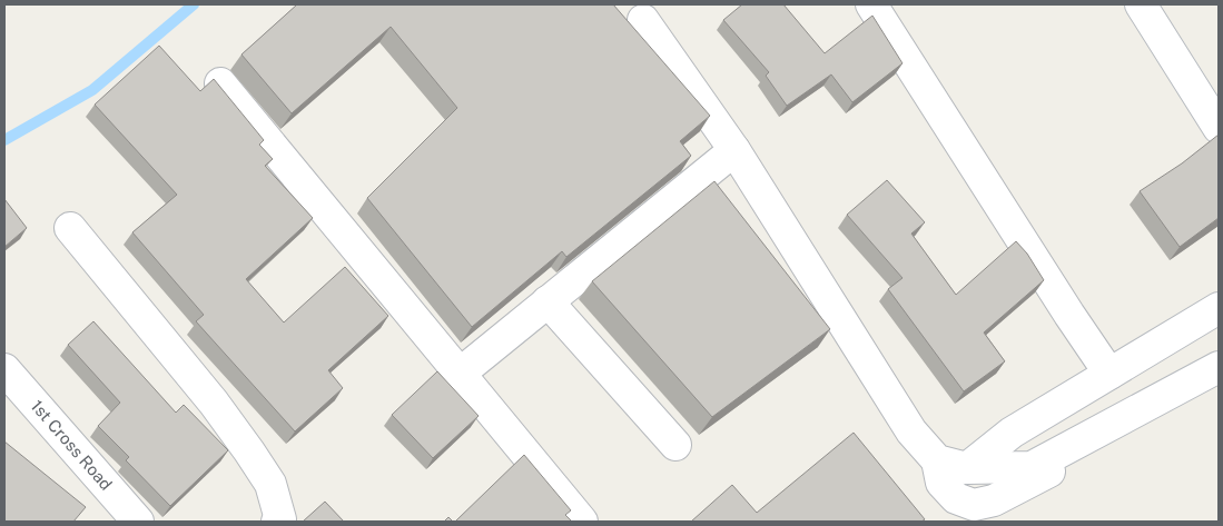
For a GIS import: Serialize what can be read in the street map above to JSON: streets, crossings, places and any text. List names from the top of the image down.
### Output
{
  "streets": {
    "street": ["1st Cross Road"]
  }
}
